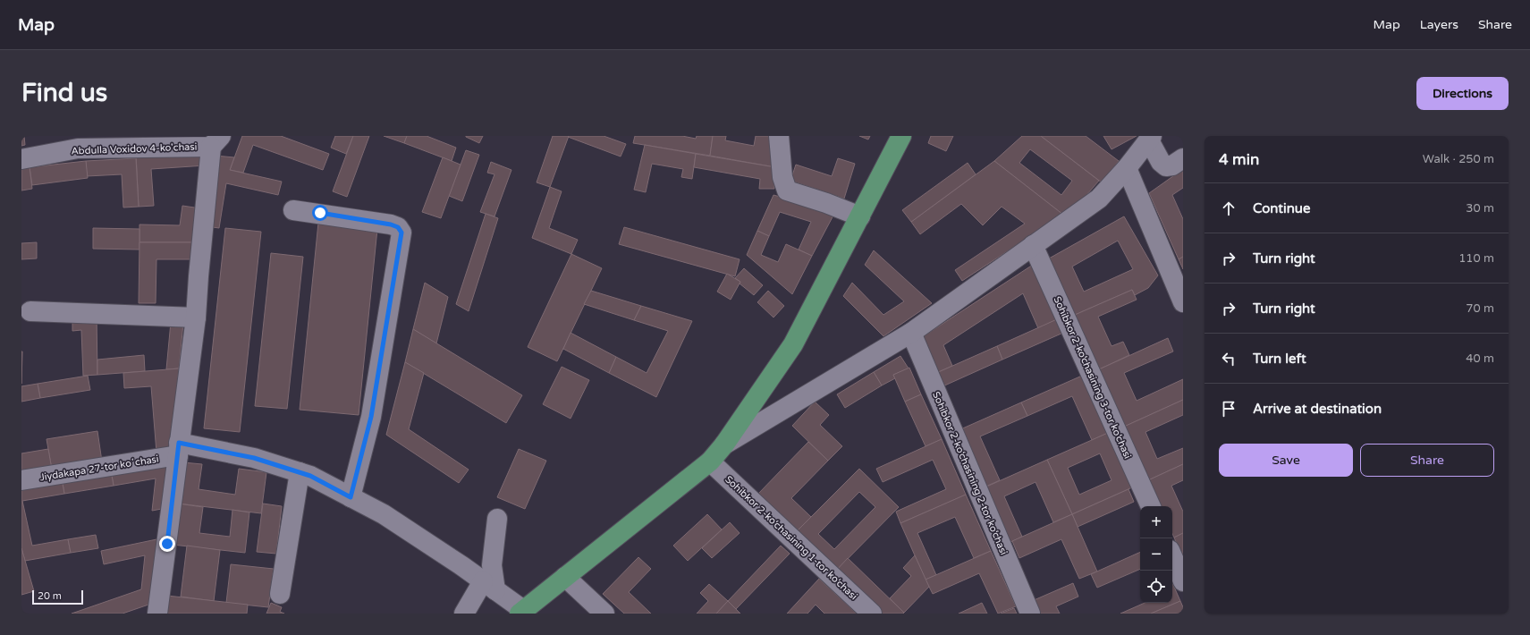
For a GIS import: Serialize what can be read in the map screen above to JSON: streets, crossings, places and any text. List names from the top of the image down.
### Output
{
  "streets": {
    "street": [
      "Abdulla Voxidov 4-ko'chasi",
      "Sohibkor 2-ko‘chasining 3-tor ko‘chasi",
      "Jiydakapa 27-tor koʻchasi",
      "Sohibkor 2-ko‘chasining 2-tor ko‘chasi",
      "Sohibkor 2-ko‘chasining 1-tor ko‘chasi"
    ]
  },
  "scale_bar": "20 m",
  "page": {
    "header": "Map",
    "nav": ["Map", "Layers", "Share"],
    "buttons": [
      "Directions",
      ["Save", "Share"]
    ],
    "title": "Find us",
    "heading": ["4 min", "Walk · 250 m"],
    "list": [
      ["Continue", "30 m"],
      ["Turn right", "110 m"],
      ["Turn right", "70 m"],
      ["Turn left", "40 m"],
      "Arrive at destination"
    ],
    "map_buttons": ["+", "−"],
    "scale": "20 m"
  }
}
